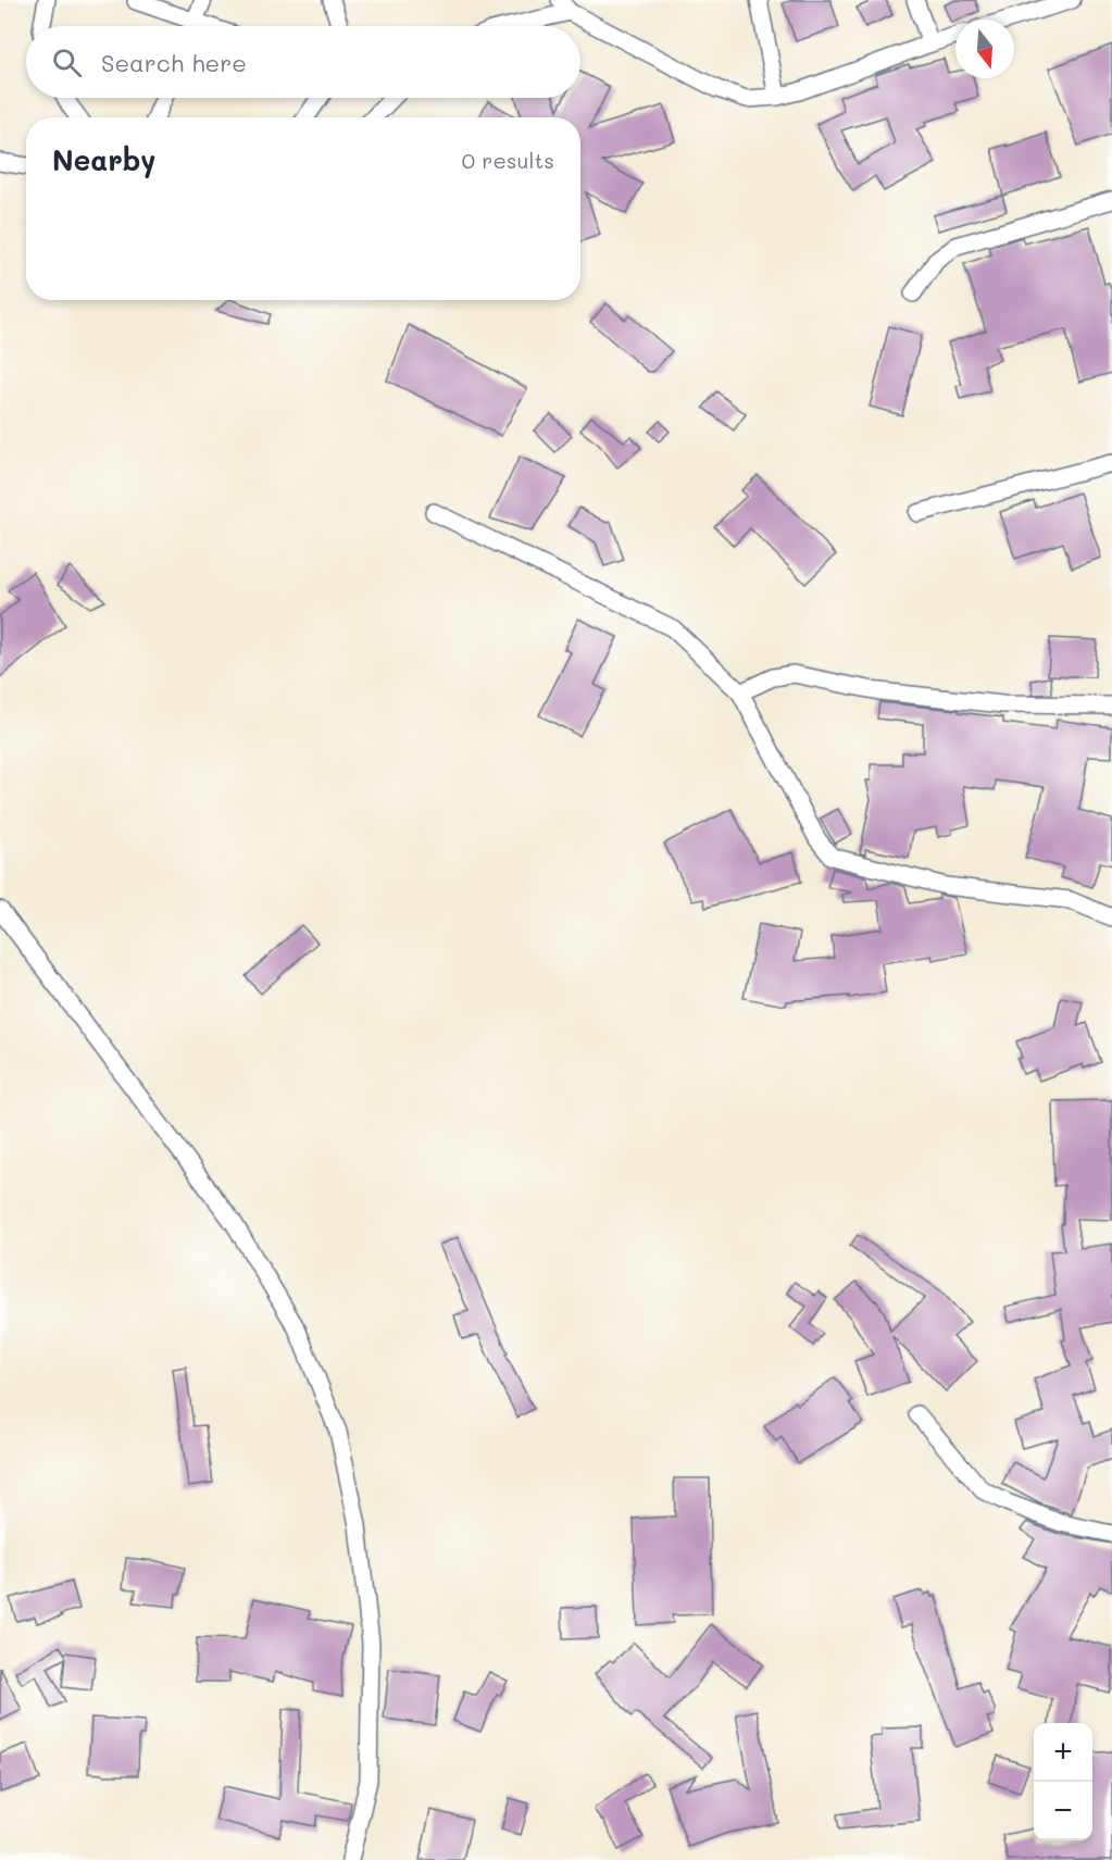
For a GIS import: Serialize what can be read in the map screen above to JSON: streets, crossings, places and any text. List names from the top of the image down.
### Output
{
  "north": "bottom",
  "page": {
    "search": "Search here",
    "heading": ["Nearby", "0 results"],
    "map_buttons": ["+", "−"]
  }
}
